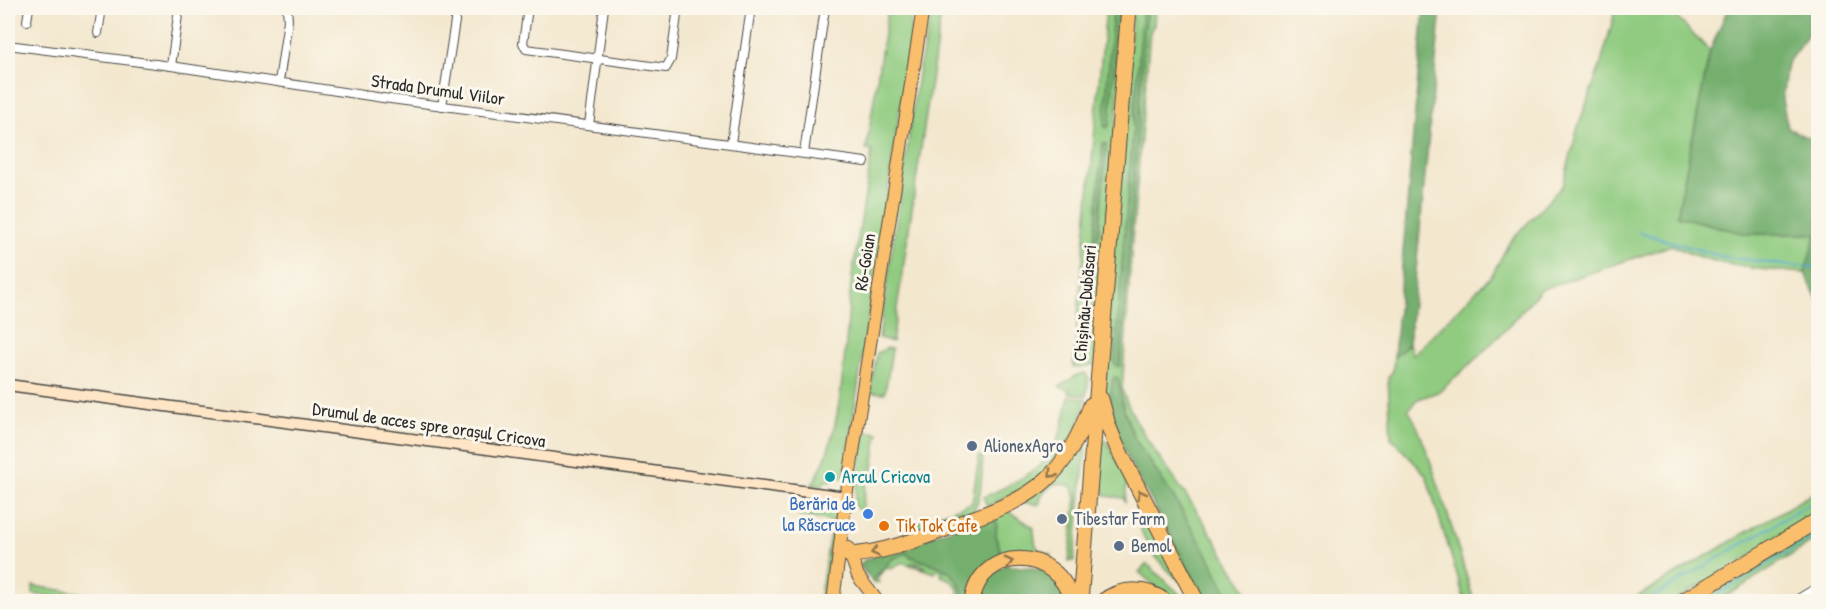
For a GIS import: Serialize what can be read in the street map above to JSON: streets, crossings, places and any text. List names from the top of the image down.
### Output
{
  "streets": {
    "highway": ["Chișinău-Dubăsari"],
    "main road": ["R6-Goian"],
    "street": ["Strada Drumul Viilor", "Drumul de acces spre orașul Cricova"]
  },
  "crossings": [
    ["R6-Goian", "Drumul de acces spre orașul Cricova"]
  ],
  "places": [
    "AlionexAgro",
    "Arcul Cricova",
    "Berăria de la Răscruce",
    "Tibestar Farm",
    "Tik Tok Cafe",
    "Bemol"
  ]
}
